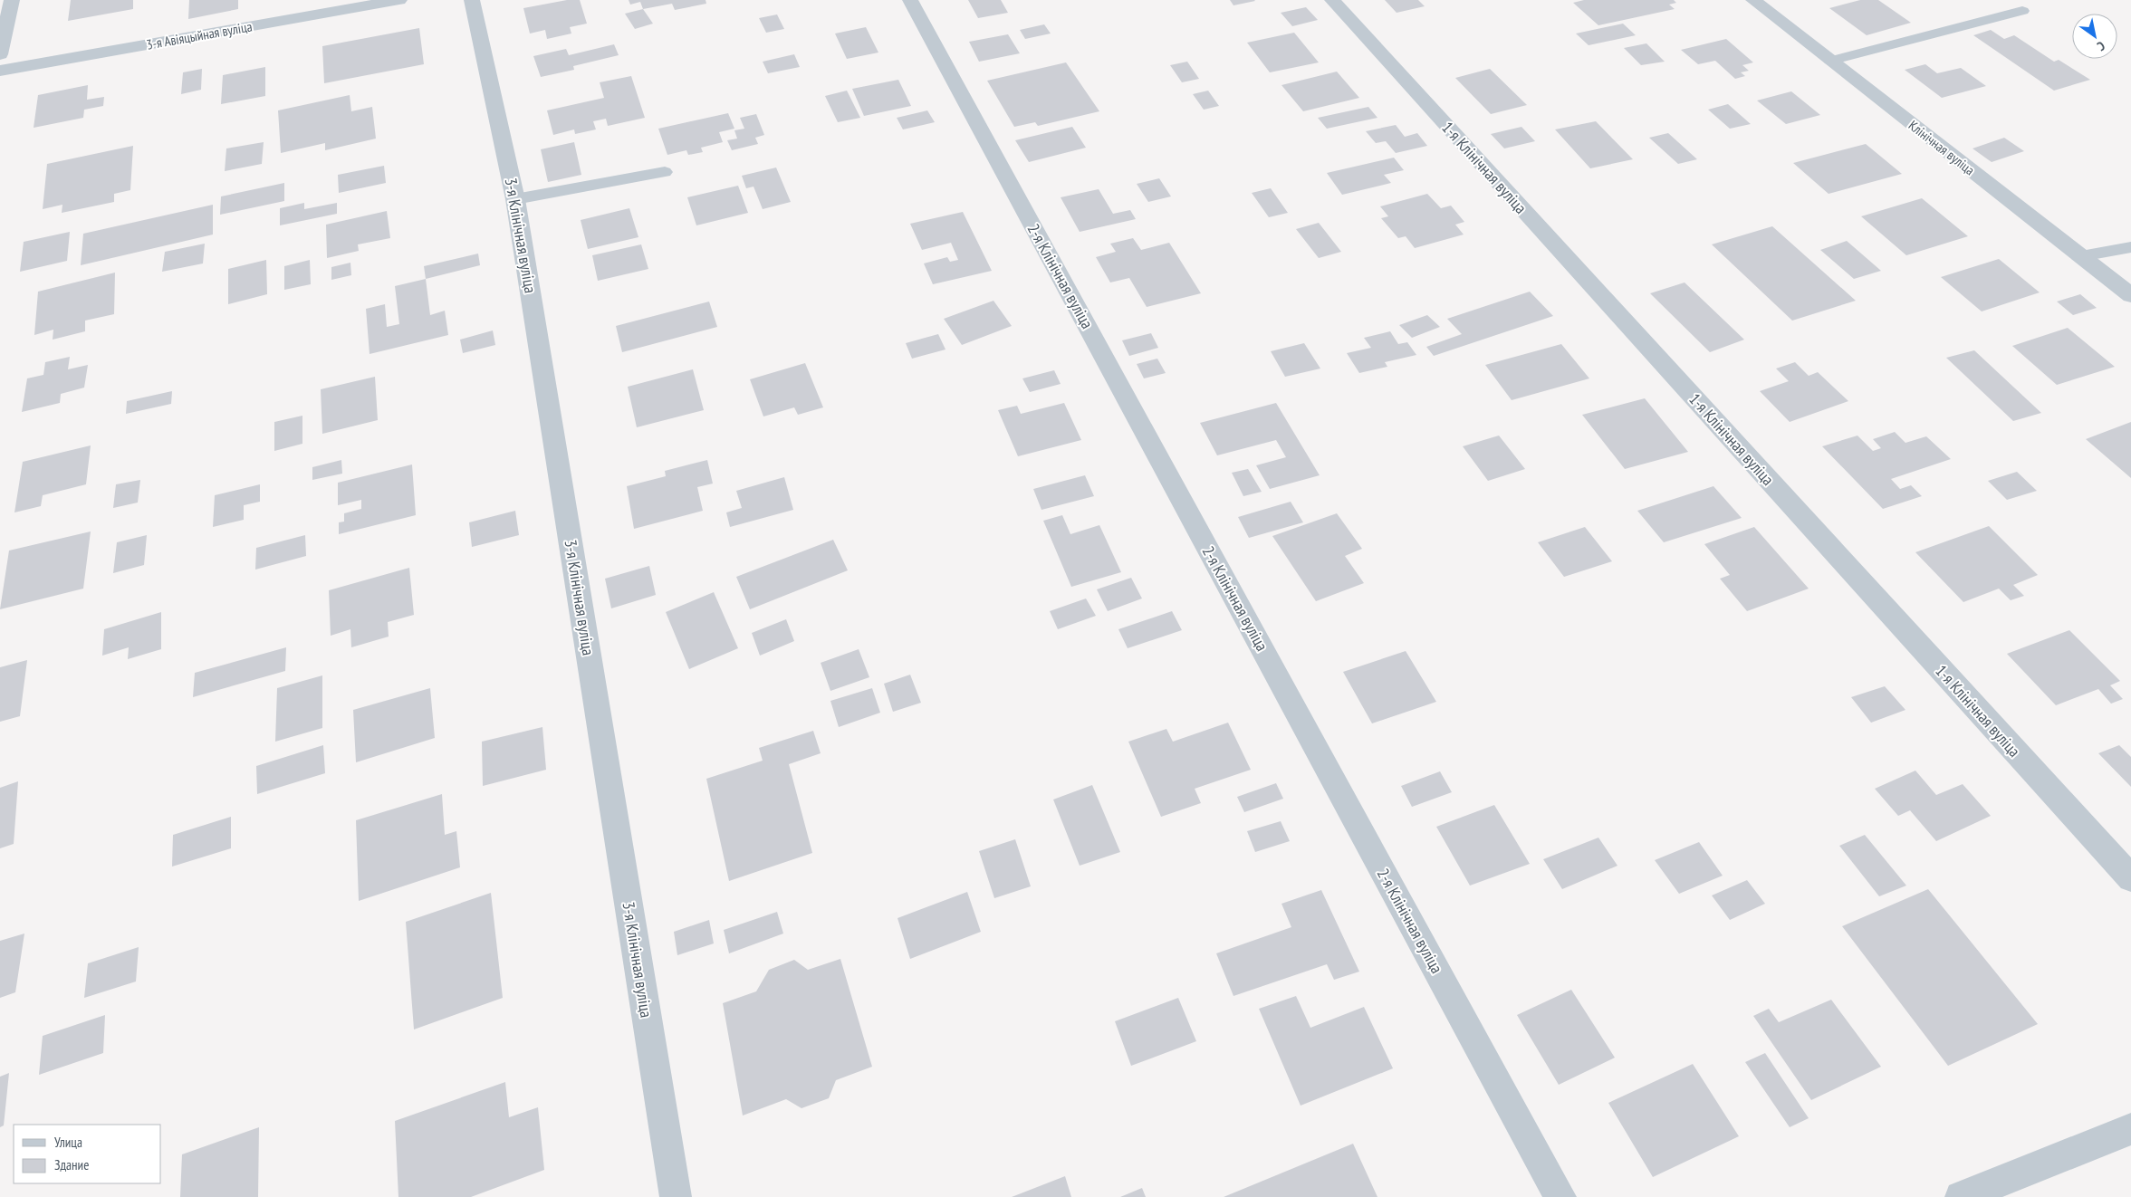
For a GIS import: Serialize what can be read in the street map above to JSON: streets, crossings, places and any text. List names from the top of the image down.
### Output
{
  "streets": {
    "street": [
      "3-я Авіяцыйная вуліца",
      "Клінічная вуліца",
      "1-я Клінічная вуліца",
      "3-я Клінічная вуліца",
      "2-я Клінічная вуліца"
    ]
  },
  "legend": ["Улица", "Здание"],
  "north": "bottom right"
}
